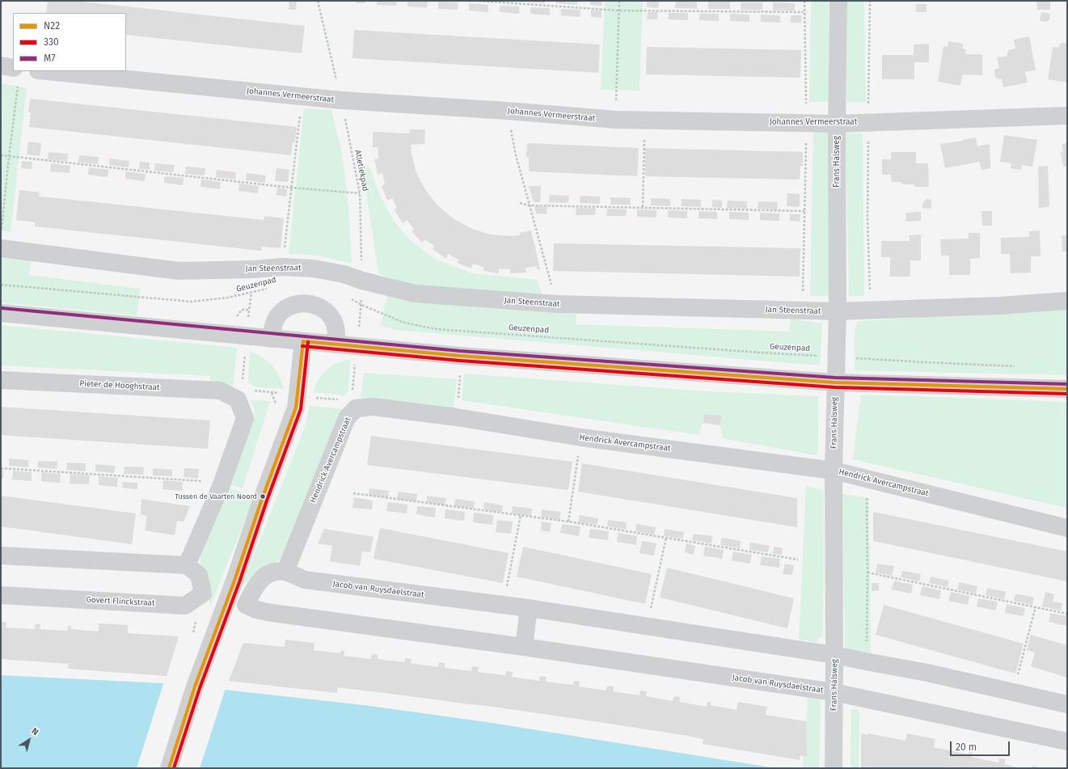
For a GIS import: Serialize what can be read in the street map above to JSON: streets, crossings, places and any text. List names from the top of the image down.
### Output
{
  "streets": {
    "street": [
      "Johannes Vermeerstraat",
      "Frans Halsweg",
      "Jan Steenstraat",
      "Pieter de Hooghstraat",
      "Hendrick Avercampstraat",
      "Jacob van Ruysdaelstraat",
      "Govert Flinckstraat"
    ],
    "path": ["Atletiekpad", "Geuzenpad"]
  },
  "crossings": [
    ["Johannes Vermeerstraat", "Frans Halsweg"],
    ["Johannes Vermeerstraat", "Atletiekpad"],
    ["Frans Halsweg", "Jan Steenstraat"],
    ["Frans Halsweg", "Geuzenpad"],
    ["Frans Halsweg", "Hendrick Avercampstraat"],
    ["Frans Halsweg", "Jacob van Ruysdaelstraat"],
    ["Atletiekpad", "Jan Steenstraat"],
    ["Atletiekpad", "Geuzenpad"],
    ["Hendrick Avercampstraat", "Jacob van Ruysdaelstraat"]
  ],
  "places": ["Tussen de Vaarten Noord"],
  "lines": ["transit line M7", "transit line N22", "transit line 330"],
  "legend": ["N22", "330", "M7"],
  "scale_bar": "20 m",
  "north": "top right"
}
